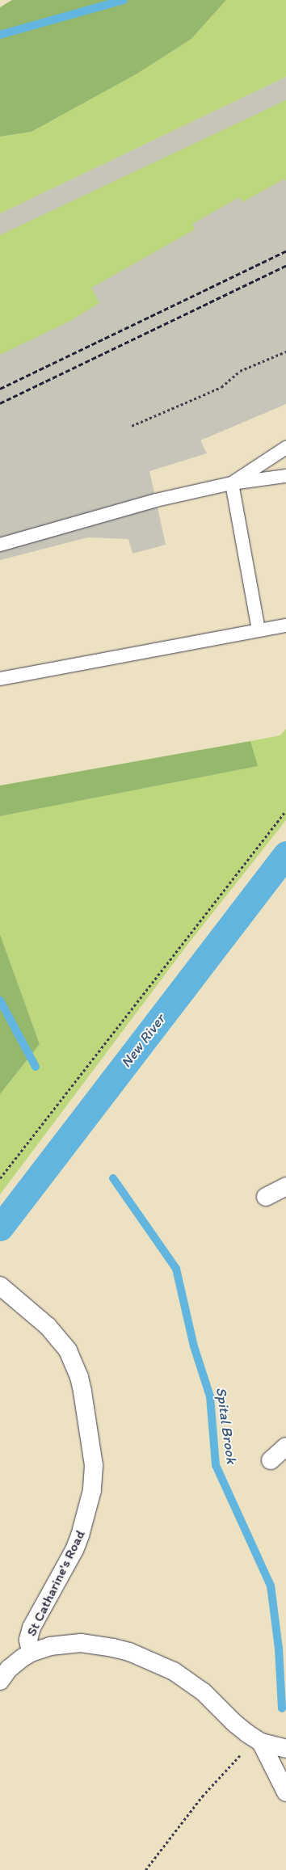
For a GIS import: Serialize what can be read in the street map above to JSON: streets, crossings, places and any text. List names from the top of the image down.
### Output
{
  "streets": {
    "street": ["St Catharine's Road"]
  },
  "water": ["New River", "Spital Brook"]
}
